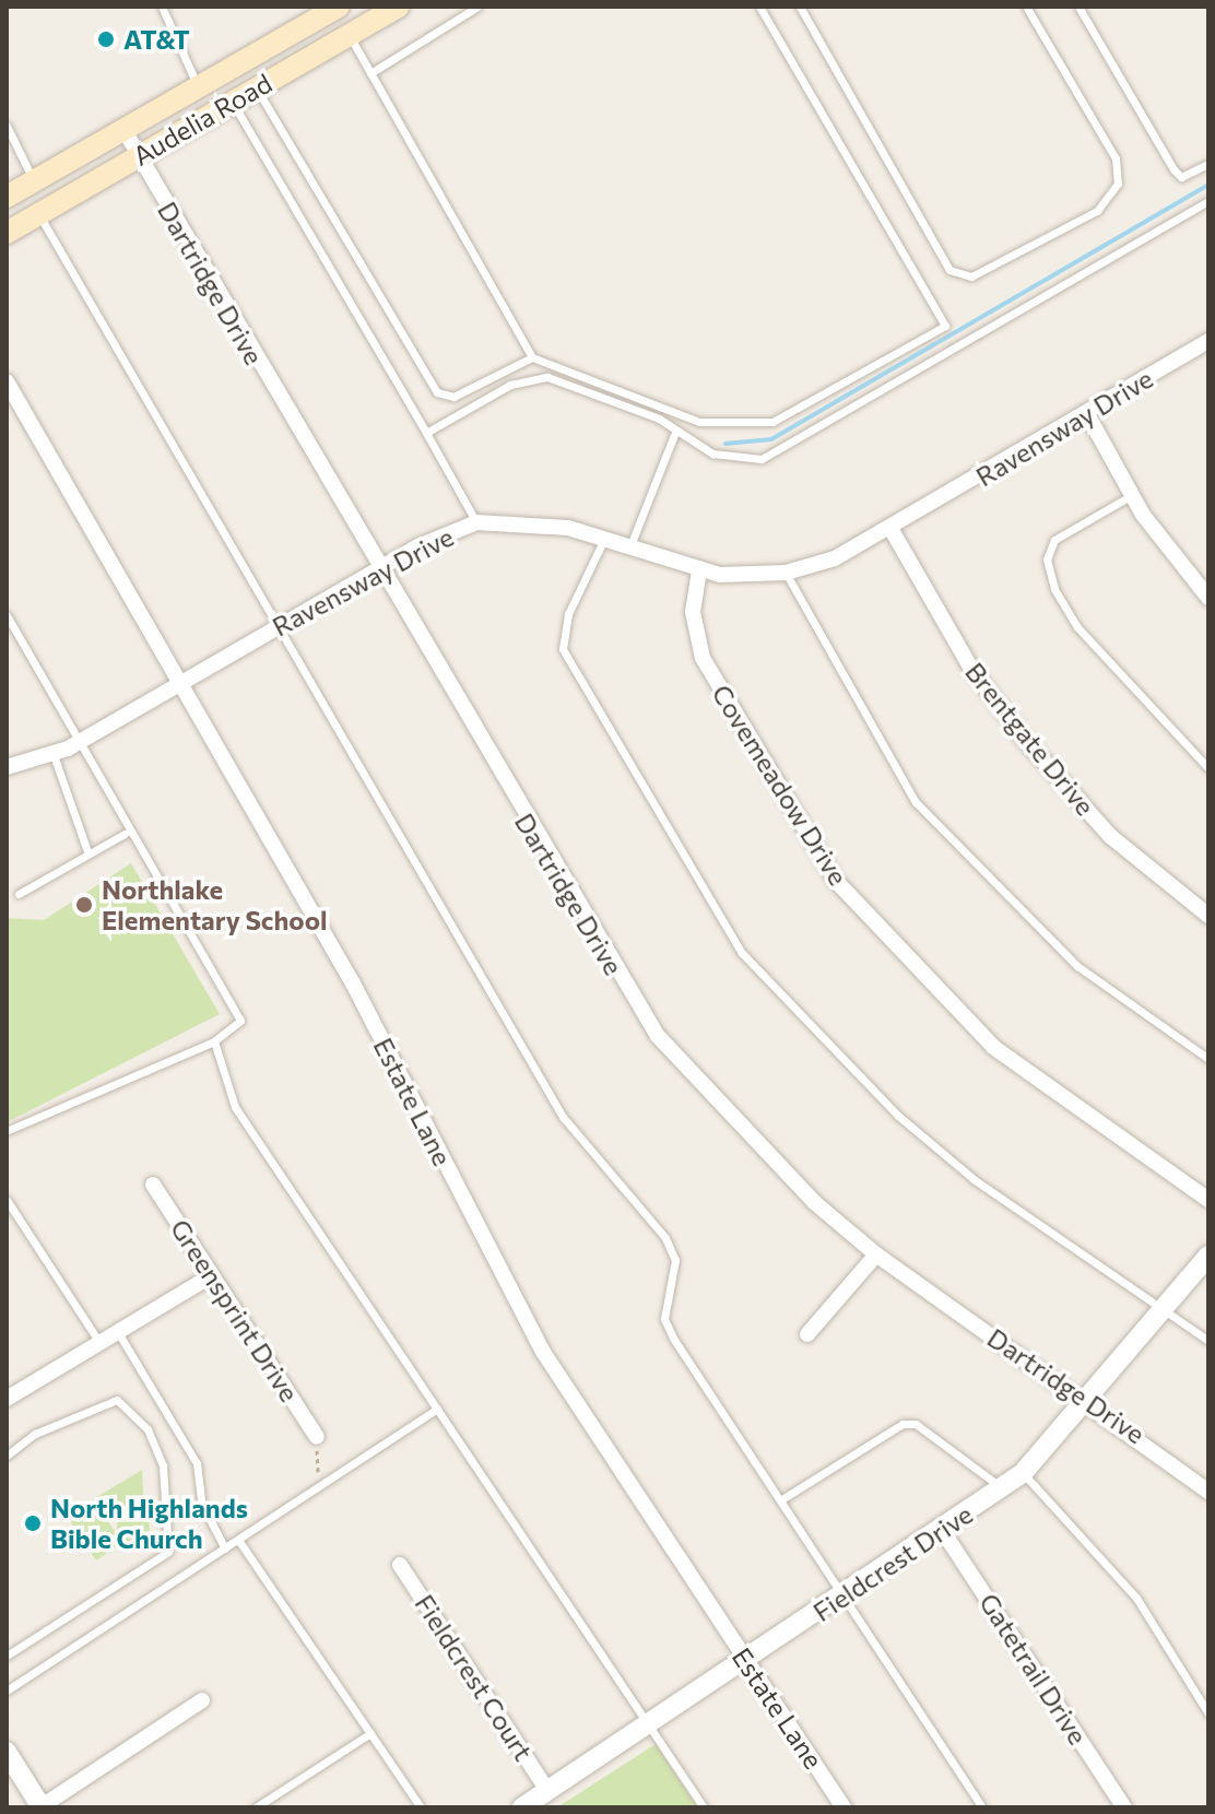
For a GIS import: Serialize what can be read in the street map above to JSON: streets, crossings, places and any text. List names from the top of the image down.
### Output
{
  "streets": {
    "main road": ["Audelia Road"],
    "street": [
      "Dartridge Drive",
      "Ravensway Drive",
      "Brentgate Drive",
      "Covemeadow Drive",
      "Estate Lane",
      "Greensprint Drive",
      "Fieldcrest Drive",
      "Gatetrail Drive",
      "Fieldcrest Court"
    ]
  },
  "crossings": [
    ["Audelia Road", "Dartridge Drive"],
    ["Dartridge Drive", "Ravensway Drive"],
    ["Dartridge Drive", "Fieldcrest Drive"],
    ["Ravensway Drive", "Brentgate Drive"],
    ["Ravensway Drive", "Covemeadow Drive"],
    ["Ravensway Drive", "Estate Lane"],
    ["Estate Lane", "Fieldcrest Drive"],
    ["Fieldcrest Drive", "Gatetrail Drive"],
    ["Fieldcrest Drive", "Fieldcrest Court"]
  ],
  "places": ["AT&T", "Northlake Elementary School", "North Highlands Bible Church"]
}
